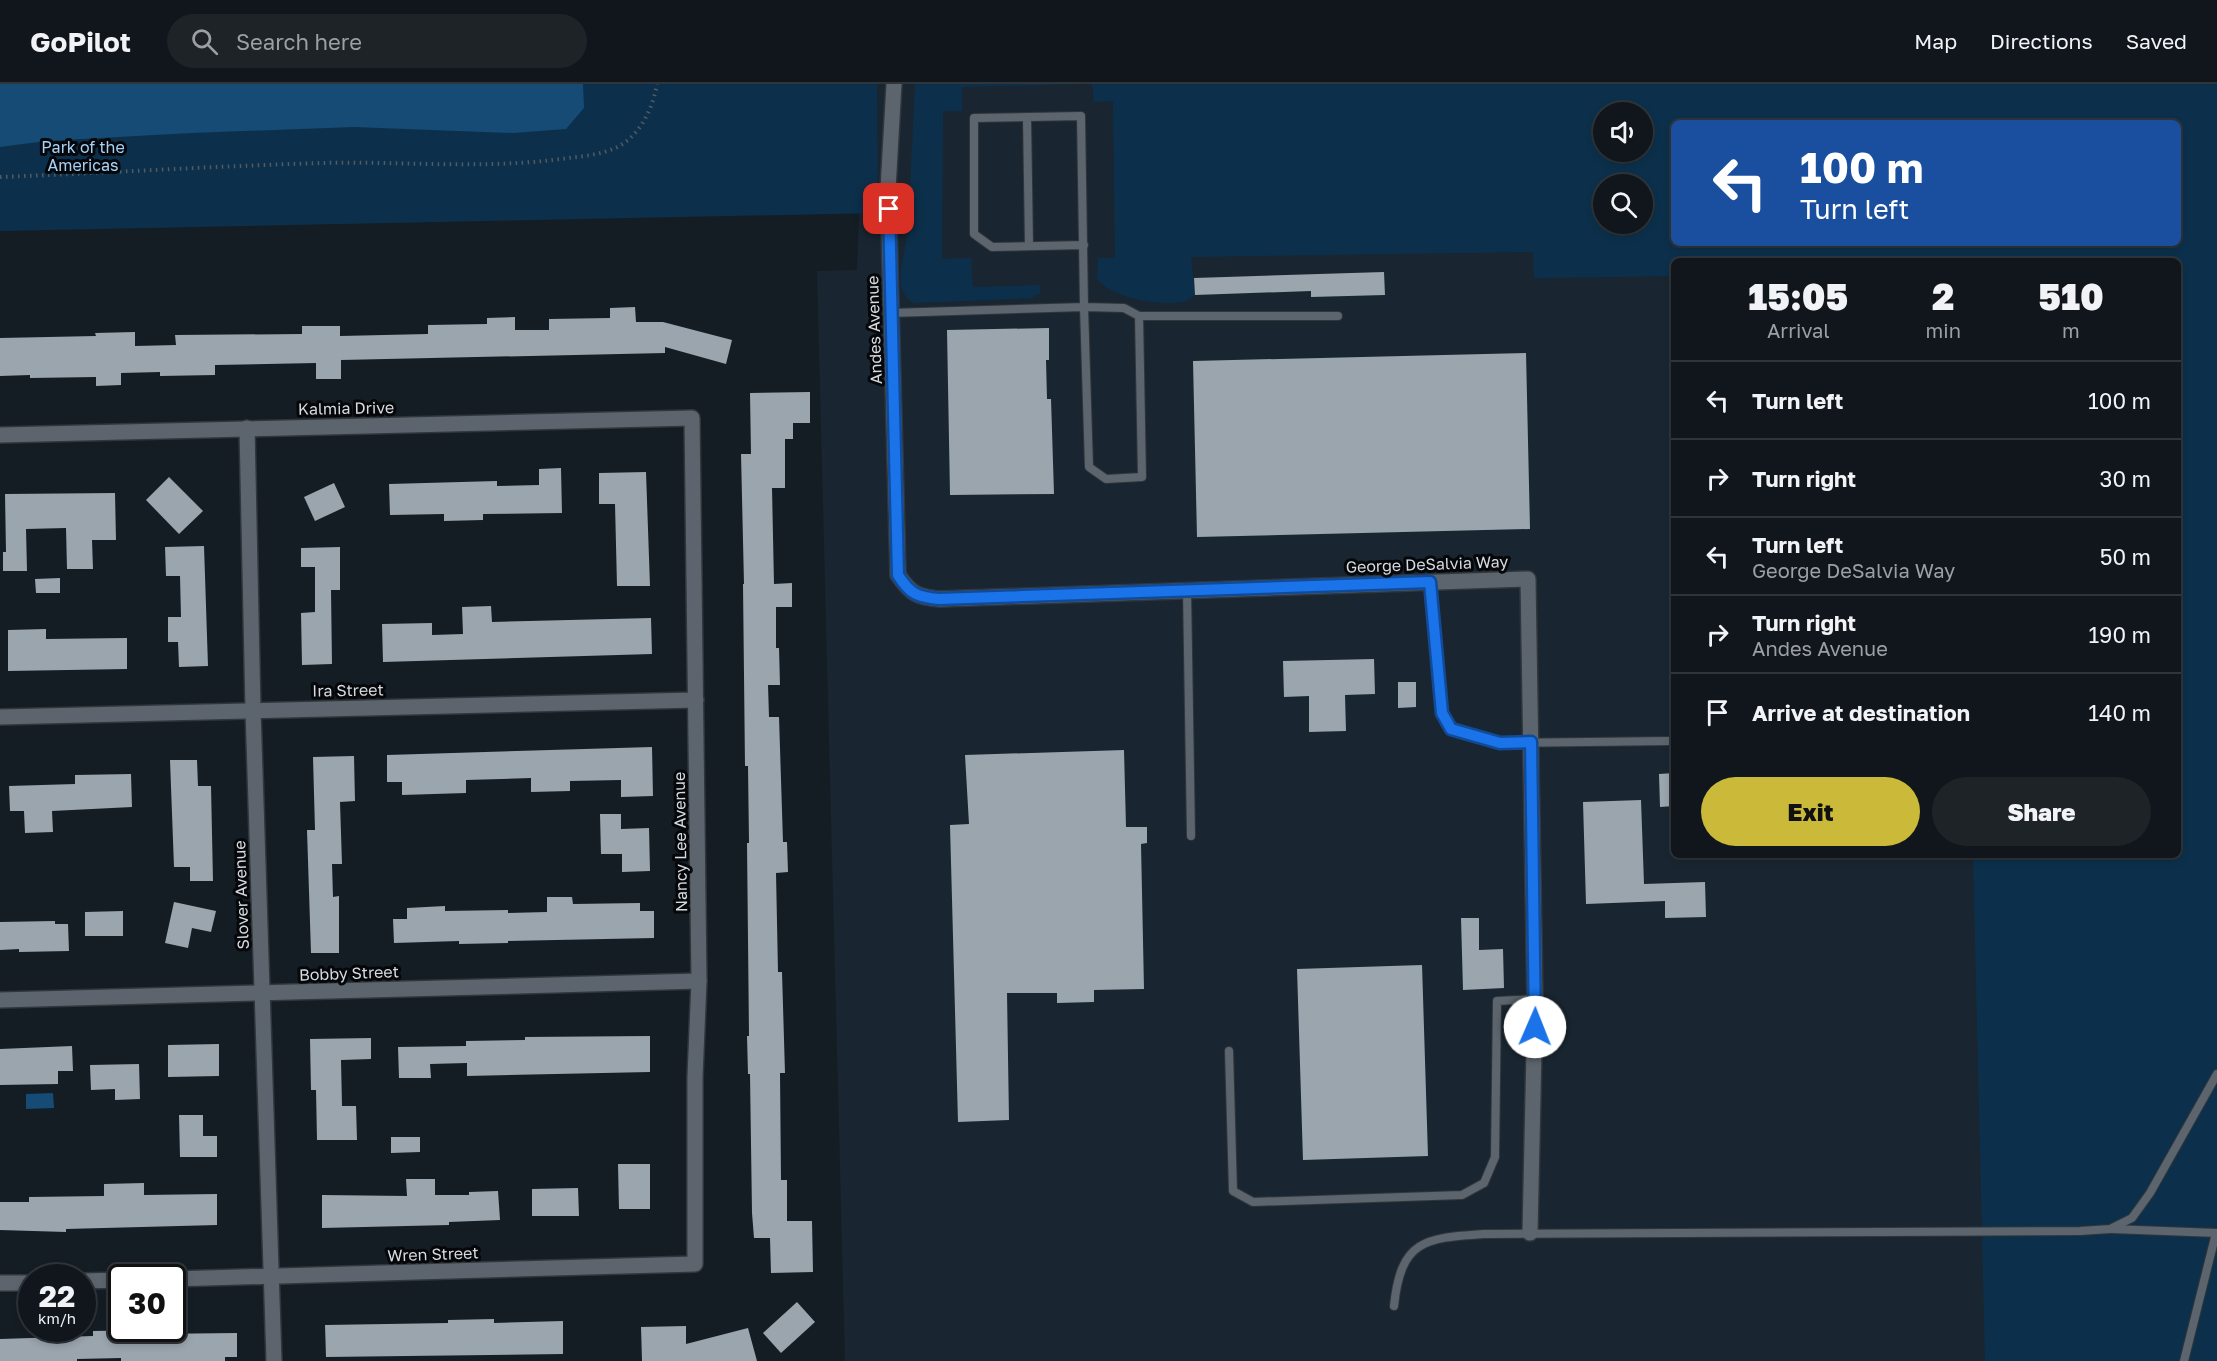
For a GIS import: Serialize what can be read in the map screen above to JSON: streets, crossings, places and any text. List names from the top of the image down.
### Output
{
  "streets": {
    "street": [
      "Andes Avenue",
      "Kalmia Drive",
      "George DeSalvia Way",
      "Ira Street",
      "Nancy Lee Avenue",
      "Slover Avenue",
      "Bobby Street",
      "Wren Street"
    ]
  },
  "crossings": [
    ["Andes Avenue", "George DeSalvia Way"],
    ["Kalmia Drive", "Nancy Lee Avenue"],
    ["Kalmia Drive", "Slover Avenue"],
    ["Ira Street", "Nancy Lee Avenue"],
    ["Ira Street", "Slover Avenue"],
    ["Nancy Lee Avenue", "Bobby Street"],
    ["Nancy Lee Avenue", "Wren Street"],
    ["Slover Avenue", "Bobby Street"],
    ["Slover Avenue", "Wren Street"]
  ],
  "parks": ["Park of the Americas"],
  "page": {
    "header": "GoPilot",
    "search": "Search here",
    "nav": ["Map", "Directions", "Saved"],
    "turn": ["100 m", "Turn left"],
    "eta": [
      "15:05",
      "Arrival",
      "2",
      "min",
      "510",
      "m"
    ],
    "list": [
      {
        "name": "Turn left",
        "value": "100 m"
      },
      {
        "name": "Turn right",
        "value": "30 m"
      },
      {
        "name": "Turn left",
        "note": "George DeSalvia Way",
        "value": "50 m"
      },
      {
        "name": "Turn right",
        "note": "Andes Avenue",
        "value": "190 m"
      },
      {
        "name": "Arrive at destination",
        "value": "140 m"
      }
    ],
    "buttons": ["Exit", "Share"],
    "speed": "22 km/h",
    "limit": "30"
  }
}
